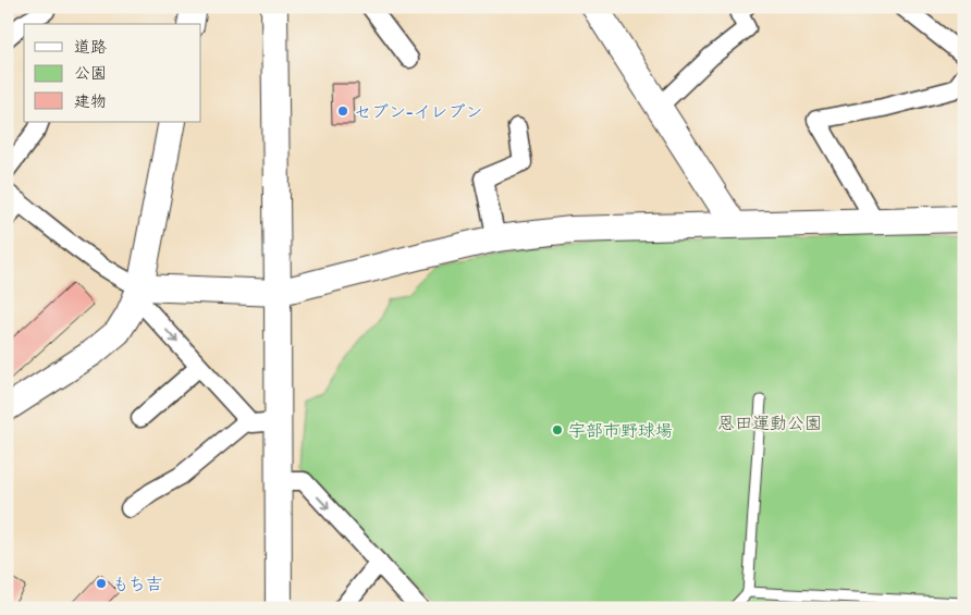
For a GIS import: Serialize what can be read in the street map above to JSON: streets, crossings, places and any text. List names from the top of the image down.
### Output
{
  "parks": ["恩田運動公園"],
  "places": ["セブン-イレブン", "宇部市野球場", "もち吉"],
  "legend": ["道路", "公園", "建物"]
}
